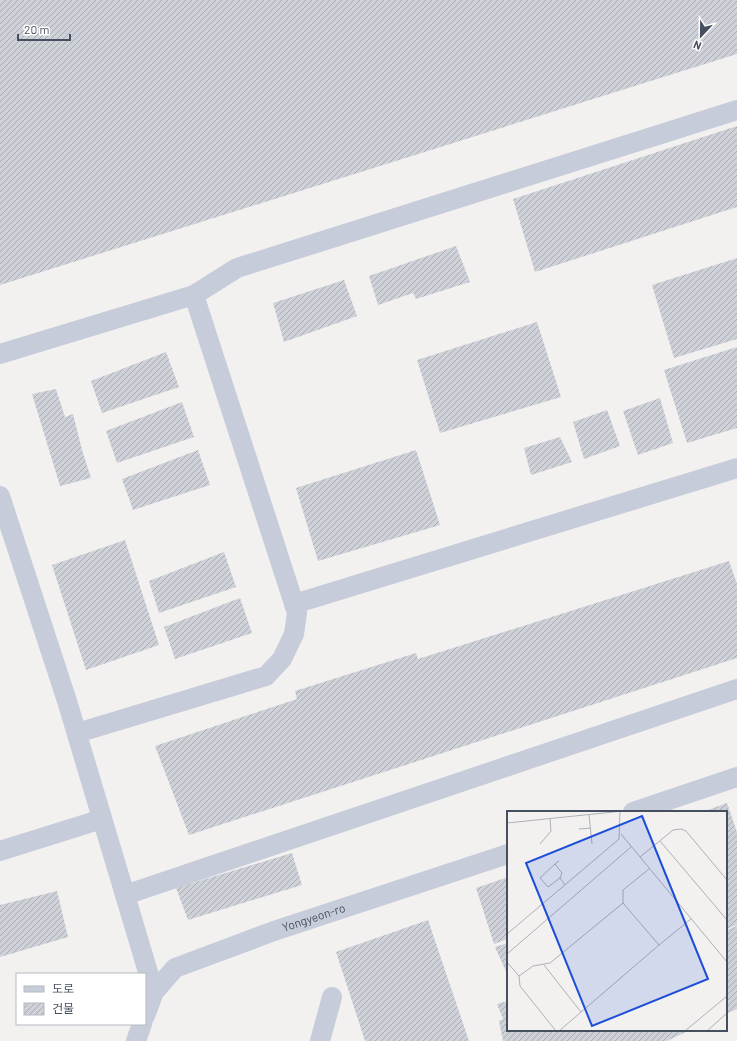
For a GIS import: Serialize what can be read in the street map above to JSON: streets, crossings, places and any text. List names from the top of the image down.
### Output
{
  "streets": {
    "lane": ["Yongyeon-ro"]
  },
  "legend": ["도로", "건물"],
  "scale_bar": "20 m",
  "north": "bottom"
}
